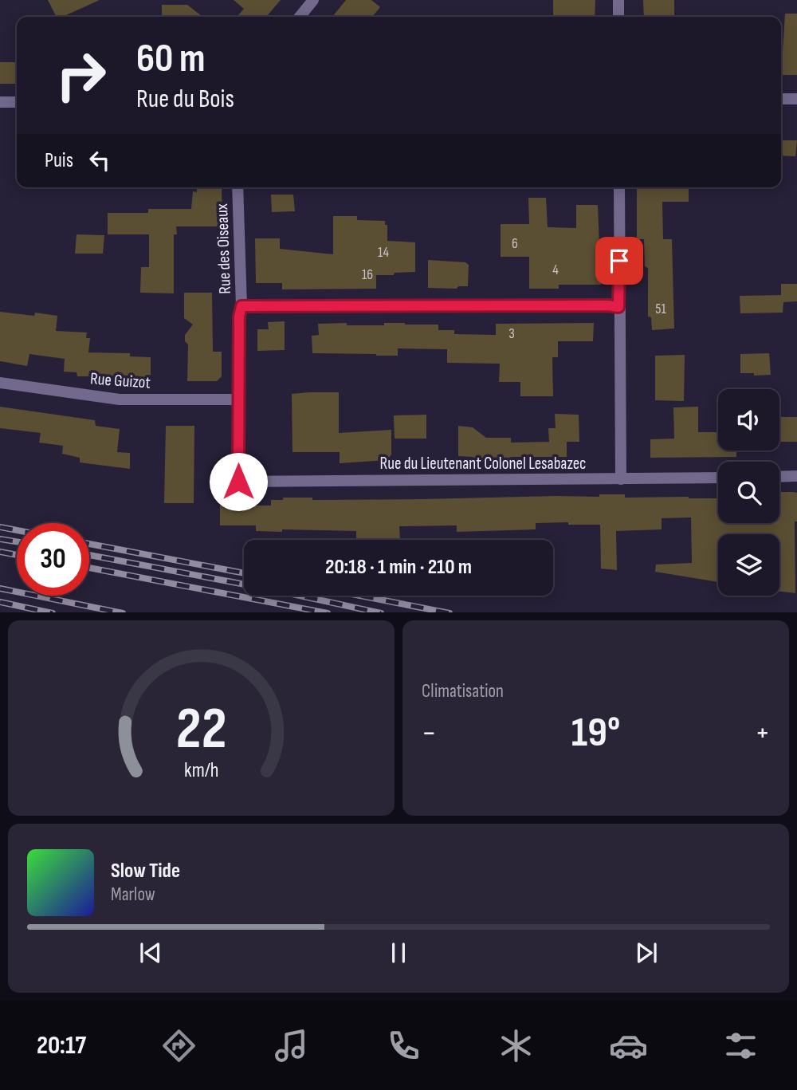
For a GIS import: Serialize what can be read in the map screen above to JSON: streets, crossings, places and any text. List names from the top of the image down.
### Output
{
  "streets": {
    "street": ["Rue des Oiseaux", "Rue Guizot", "Rue du Lieutenant Colonel Lesabazec"]
  },
  "crossings": [
    ["Rue des Oiseaux", "Rue Guizot"],
    ["Rue des Oiseaux", "Rue du Lieutenant Colonel Lesabazec"]
  ],
  "house_numbers": [
    "6",
    "14",
    "4",
    "16",
    "51",
    "3"
  ],
  "page": {
    "turn": ["60 m", "Rue du Bois"],
    "then": "Puis",
    "limit": "30",
    "trip": "20:18 · 1 min · 210 m",
    "tile": "Climatisation",
    "heat": ["−", "19°", "+"],
    "song": ["Slow Tide", "Marlow"],
    "tabs": "20:17",
    "gauge": ["22", "km/h"]
  }
}
